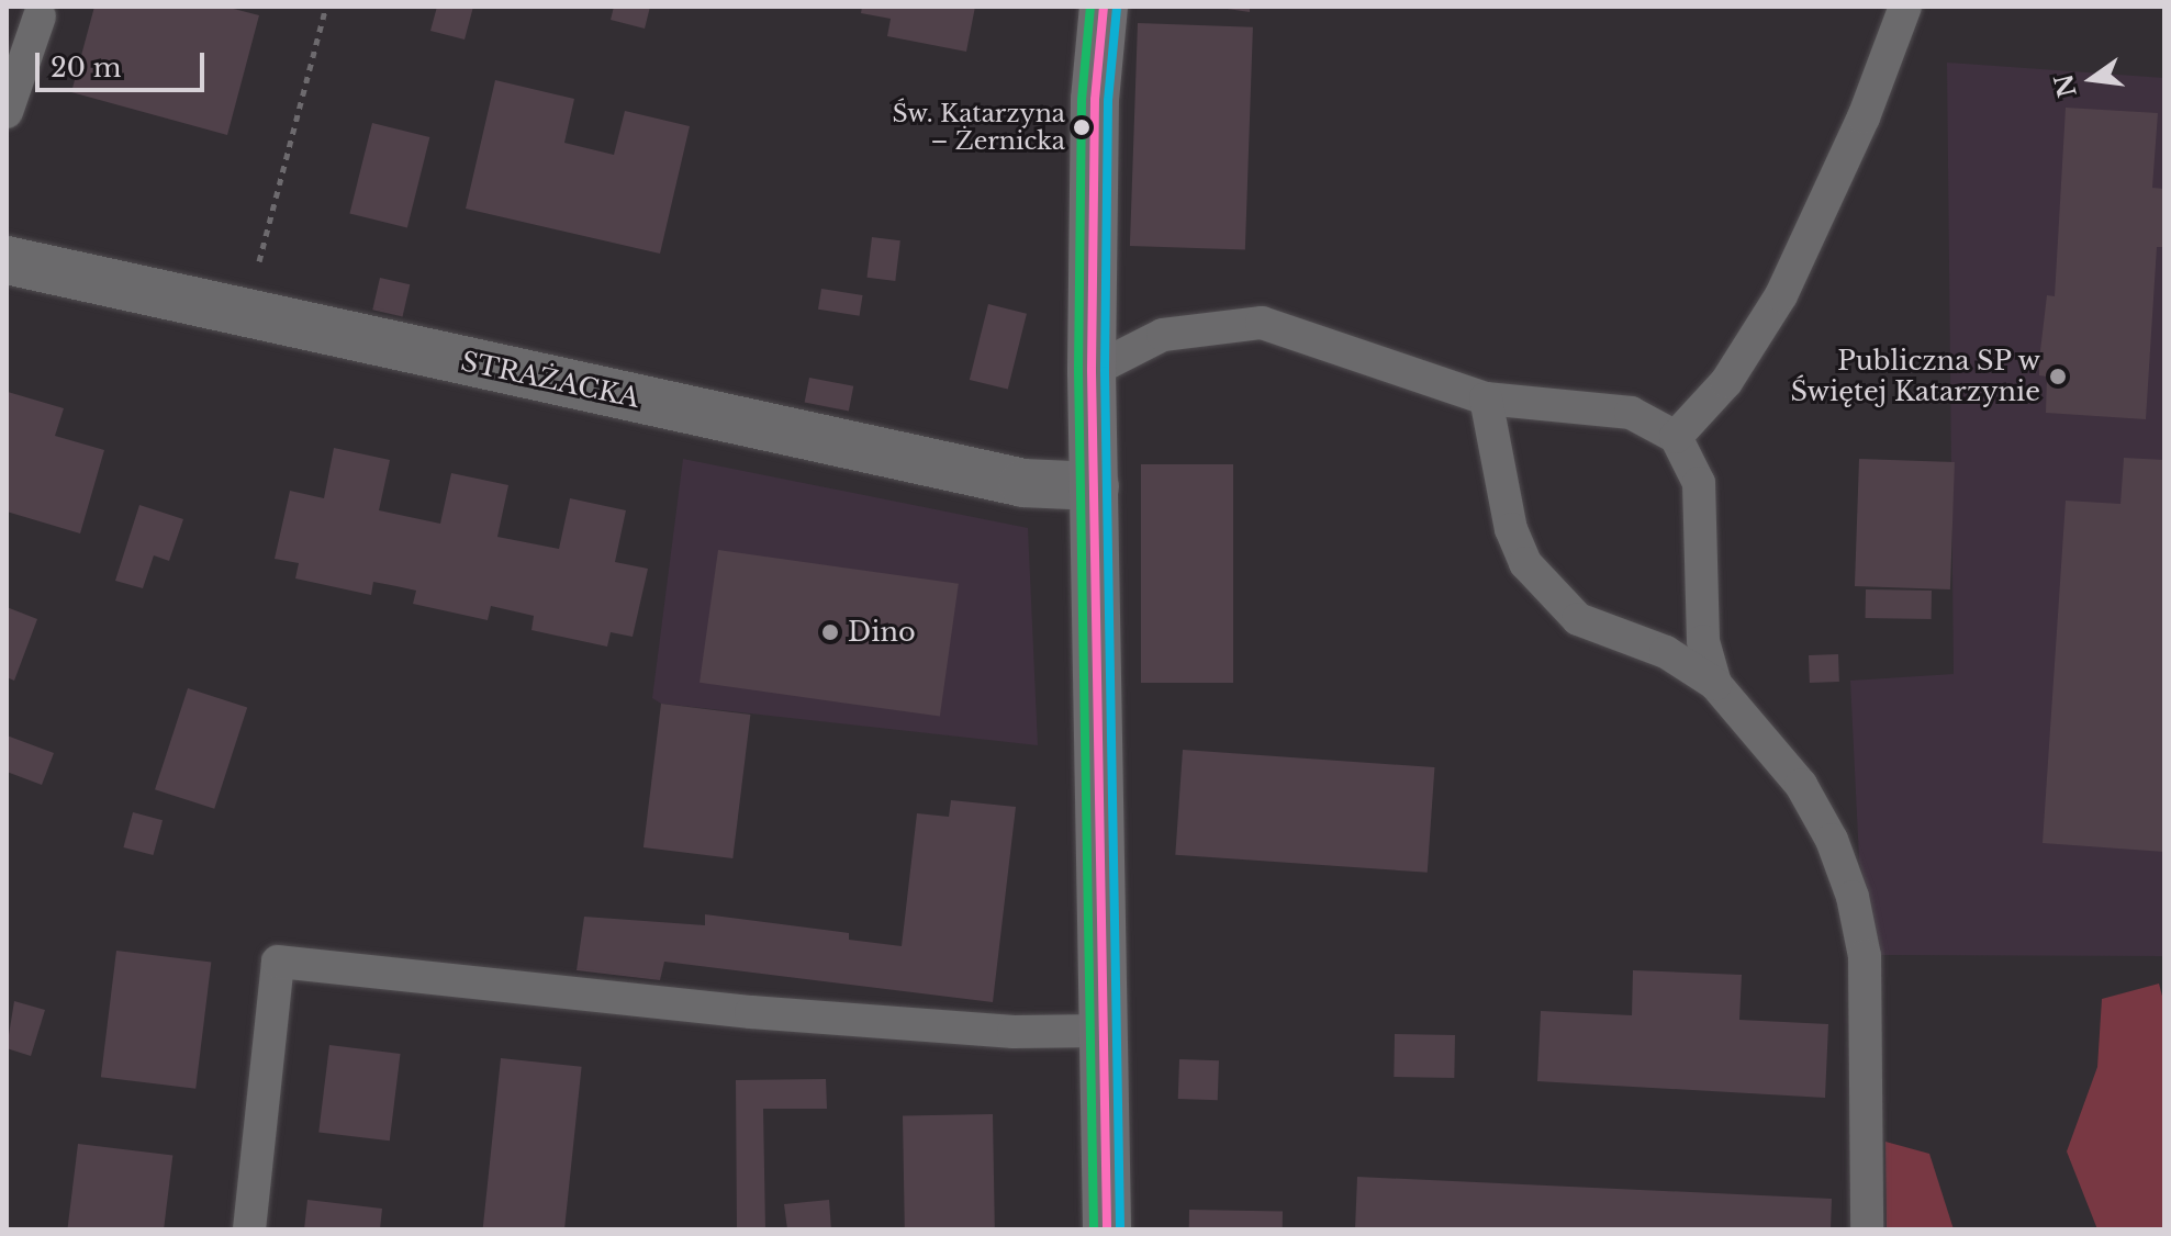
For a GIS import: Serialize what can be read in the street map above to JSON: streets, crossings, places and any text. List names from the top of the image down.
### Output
{
  "streets": {
    "street": ["STRAŻACKA"]
  },
  "places": ["Św. Katarzyna – Żernicka", "Publiczna SP w Świętej Katarzynie", "Dino"],
  "scale_bar": "20 m",
  "north": "left"
}
